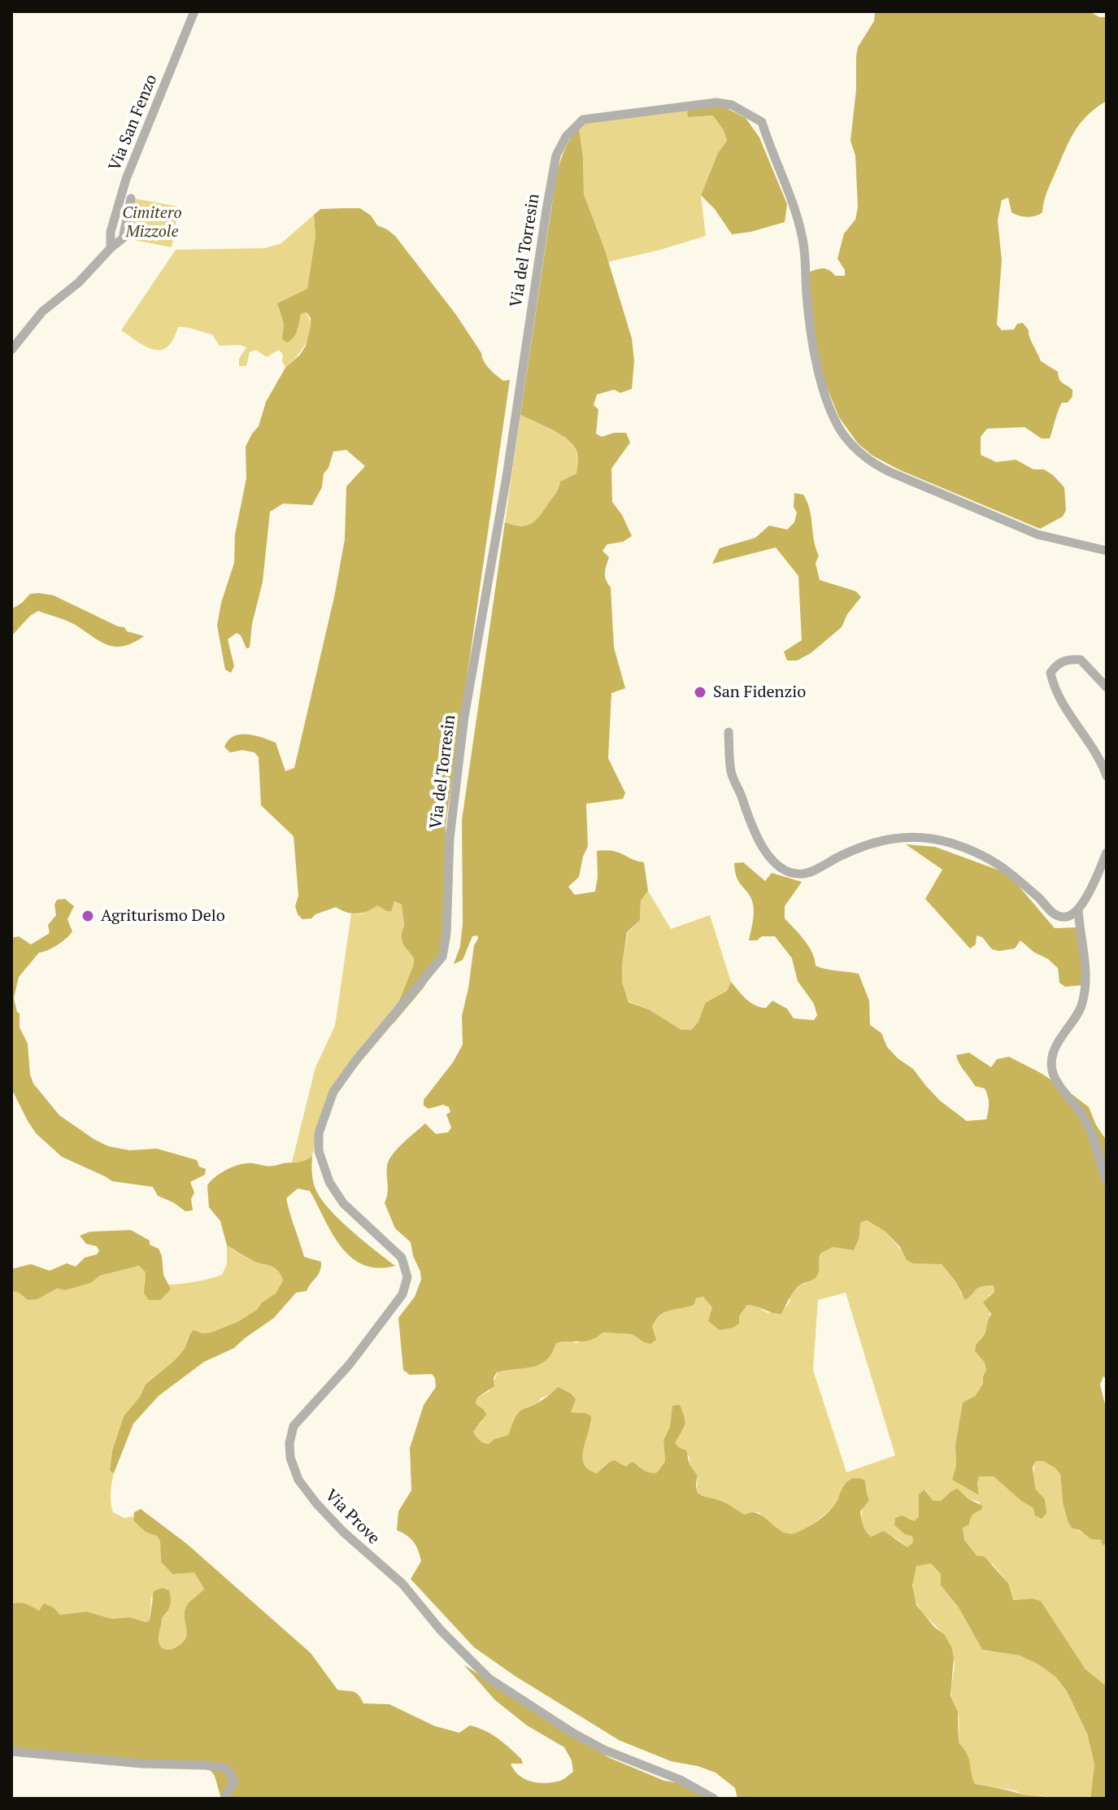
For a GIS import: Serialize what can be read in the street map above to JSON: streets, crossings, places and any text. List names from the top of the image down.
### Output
{
  "streets": {
    "street": ["Via San Fenzo", "Via del Torresin", "Via Prove"]
  },
  "crossings": [
    ["Via del Torresin", "Via Prove"]
  ],
  "parks": ["Cimitero Mizzole"],
  "places": ["San Fidenzio", "Agriturismo Delo"]
}
